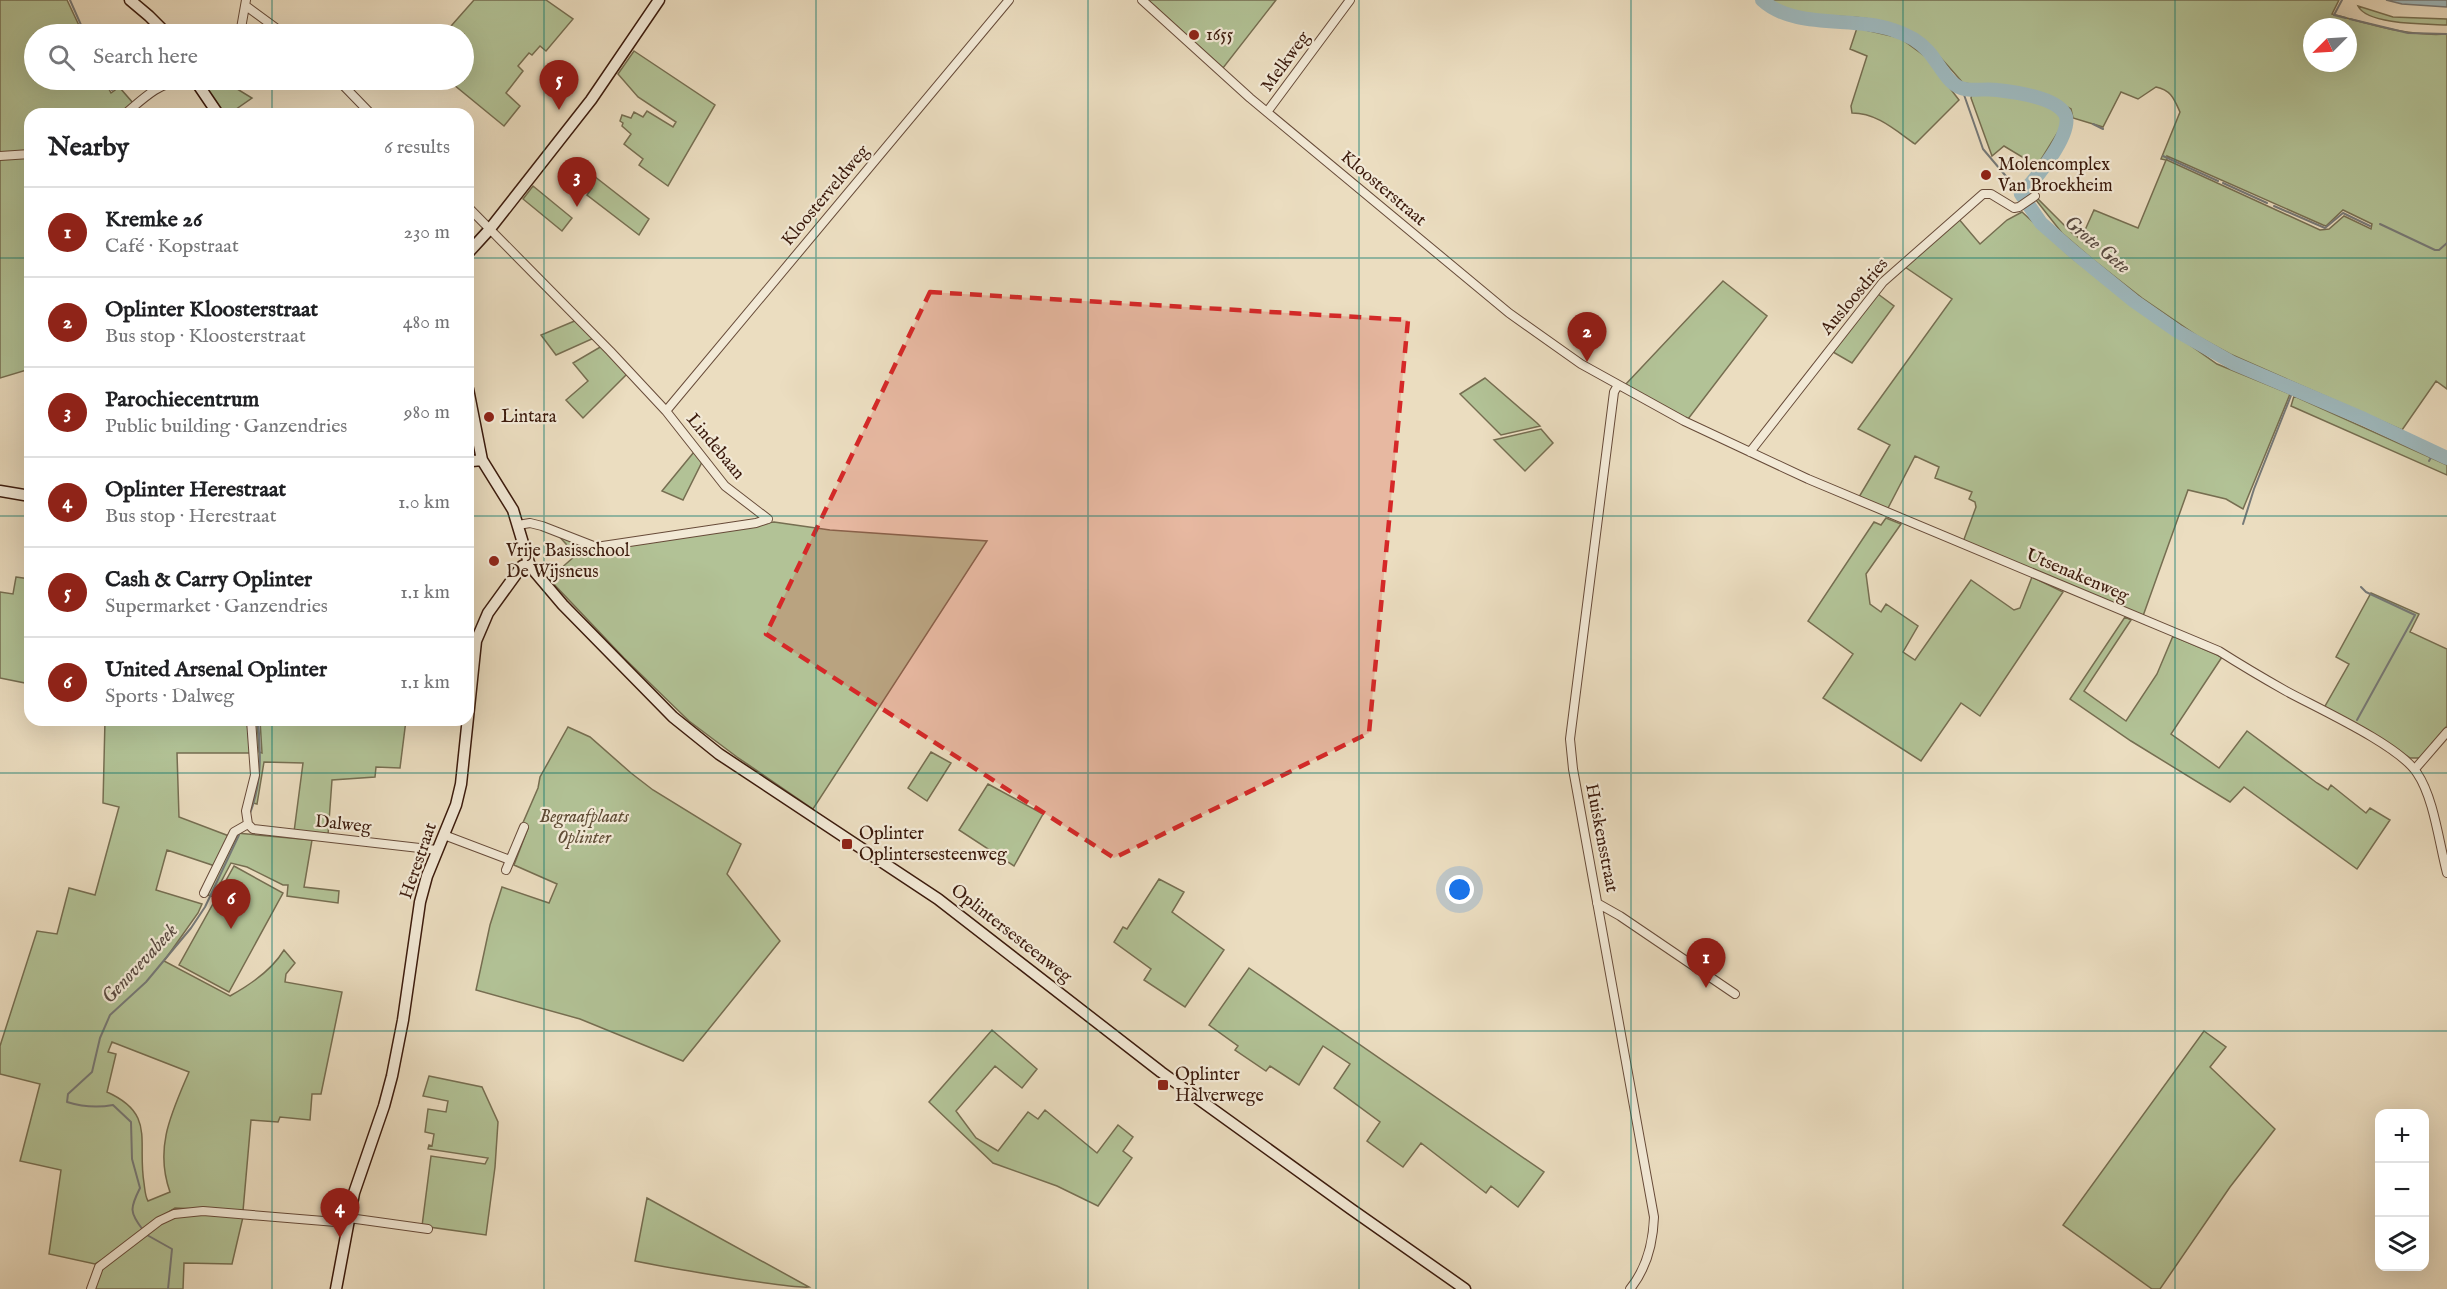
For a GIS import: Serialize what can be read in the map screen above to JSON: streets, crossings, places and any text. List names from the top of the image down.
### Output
{
  "streets": {
    "street": [
      "Melkweg",
      "Kloosterstraat",
      "Kloosterveldweg",
      "Ausloosdries",
      "Lindebaan",
      "Utsenakenweg",
      "Dalweg",
      "Huiskensstraat",
      "Herestraat",
      "Oplintersesteenweg"
    ]
  },
  "crossings": [
    ["Melkweg", "Kloosterstraat"],
    ["Kloosterstraat", "Utsenakenweg"],
    ["Kloosterstraat", "Huiskensstraat"],
    ["Kloosterveldweg", "Lindebaan"],
    ["Ausloosdries", "Utsenakenweg"],
    ["Utsenakenweg", "Huiskensstraat"],
    ["Dalweg", "Herestraat"],
    ["Herestraat", "Oplintersesteenweg"]
  ],
  "water": ["Grote Gete", "Genovevabeek"],
  "parks": ["Begraafplaats Oplinter"],
  "places": {
    "other": [
      "1655",
      "Molencomplex Van Broekheim",
      "Lintara",
      "Vrije Basisschool De Wijsneus"
    ],
    "transit": ["Oplinter Oplintersesteenweg", "Oplinter Halverwege"]
  },
  "north": "bottom left",
  "page": {
    "search": "Search here",
    "pins": [
      "5",
      "3",
      "2",
      "6",
      "1",
      "4"
    ],
    "heading": ["Nearby", "6 results"],
    "list": [
      {
        "mark": "1",
        "name": "Kremke 26",
        "note": "Café · Kopstraat",
        "value": "230 m"
      },
      {
        "mark": "2",
        "name": "Oplinter Kloosterstraat",
        "note": "Bus stop · Kloosterstraat",
        "value": "480 m"
      },
      {
        "mark": "3",
        "name": "Parochiecentrum",
        "note": "Public building · Ganzendries",
        "value": "980 m"
      },
      {
        "mark": "4",
        "name": "Oplinter Herestraat",
        "note": "Bus stop · Herestraat",
        "value": "1.0 km"
      },
      {
        "mark": "5",
        "name": "Cash & Carry Oplinter",
        "note": "Supermarket · Ganzendries",
        "value": "1.1 km"
      },
      {
        "mark": "6",
        "name": "United Arsenal Oplinter",
        "note": "Sports · Dalweg",
        "value": "1.1 km"
      }
    ],
    "map_buttons": ["+", "−"]
  }
}
